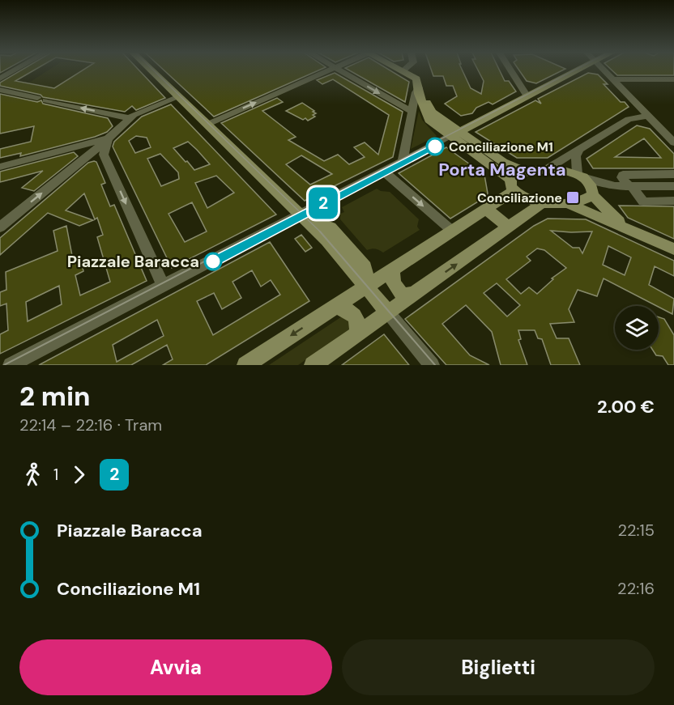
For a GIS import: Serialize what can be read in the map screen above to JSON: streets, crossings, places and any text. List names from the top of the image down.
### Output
{
  "districts": ["Porta Magenta"],
  "places": {
    "other": ["Conciliazione M1", "Piazzale Baracca"],
    "transit": ["Conciliazione"]
  },
  "lines": ["tram line 2"],
  "page": {
    "on_map": "2",
    "heading": ["2 min", "22:14 – 22:16 · Tram", "2.00 €"],
    "legs": ["1", "2"],
    "list": [
      {
        "name": "Piazzale Baracca",
        "value": "22:15"
      },
      {
        "name": "Conciliazione M1",
        "value": "22:16"
      }
    ],
    "buttons": ["Avvia", "Biglietti"]
  }
}
